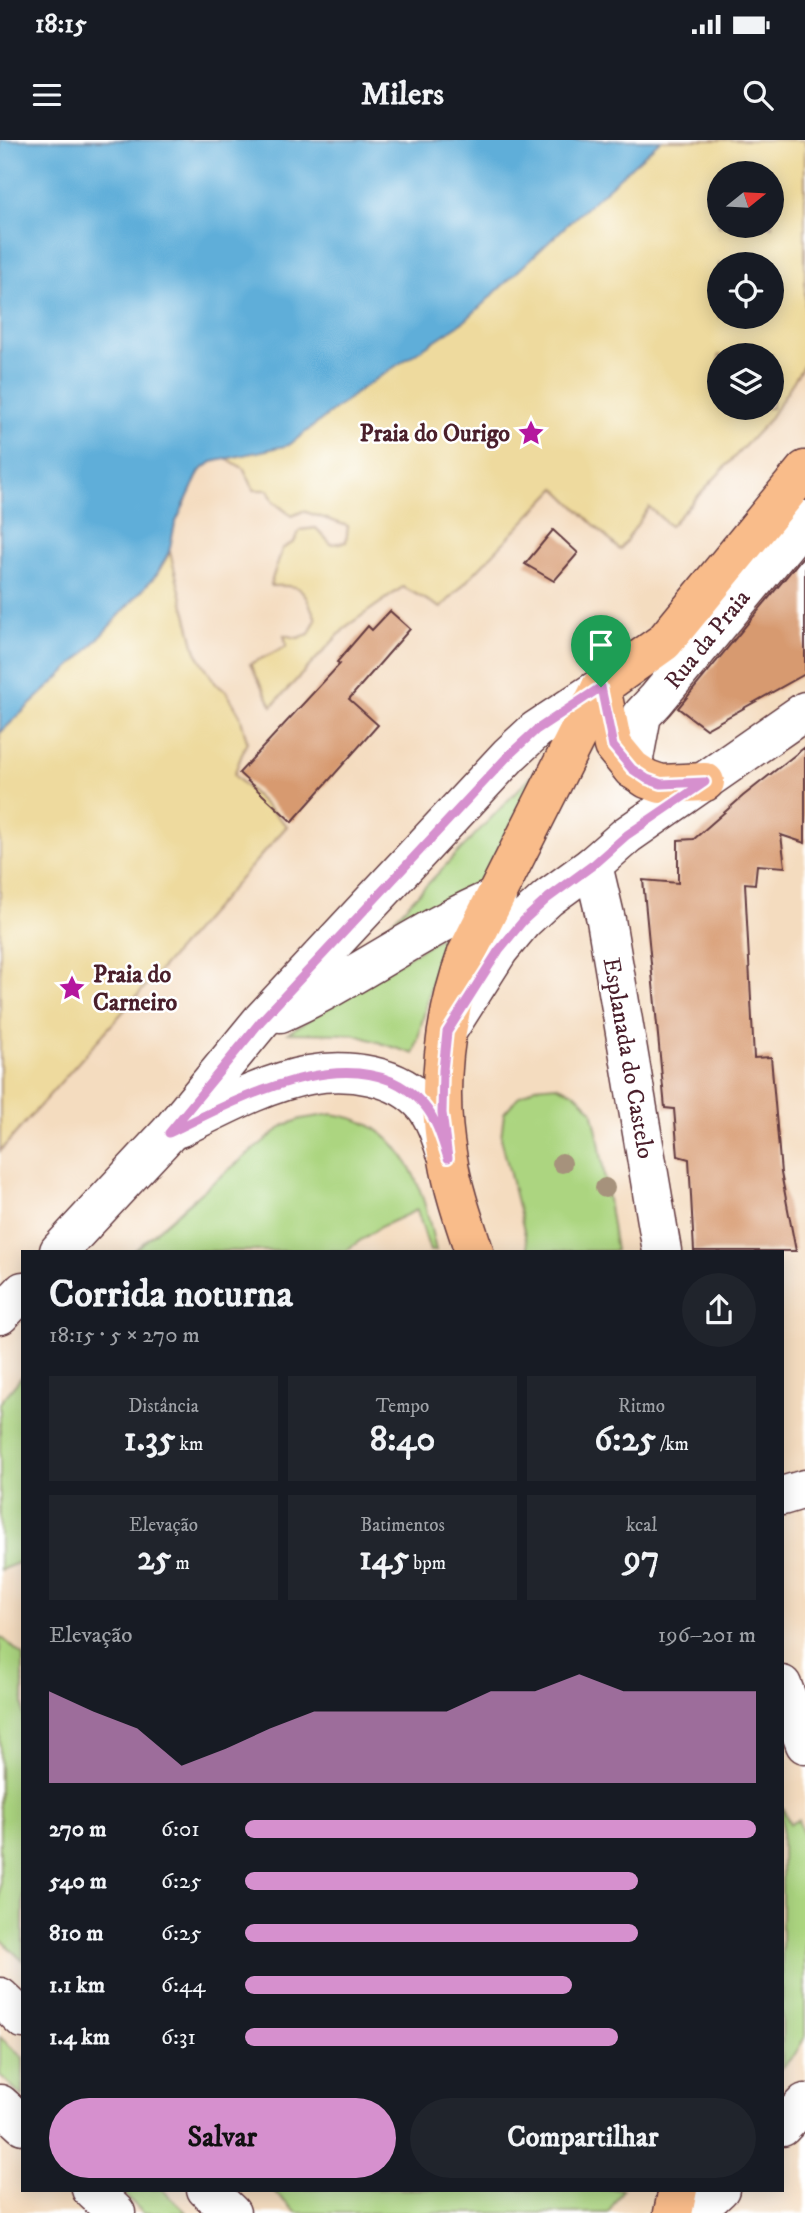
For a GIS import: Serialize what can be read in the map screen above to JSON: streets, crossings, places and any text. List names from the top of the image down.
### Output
{
  "streets": {
    "street": ["Rua da Praia", "Esplanada do Castelo"]
  },
  "places": {
    "place": ["Praia do Ourigo", "Praia do Carneiro"]
  },
  "north": "right",
  "page": {
    "status": "18:15",
    "header": "Milers",
    "heading": ["Corrida noturna", "18:15 · 5 × 270 m"],
    "stats": [
      ["Distância", "1.35 km"],
      ["Tempo", "8:40"],
      ["Ritmo", "6:25 /km"],
      ["Elevação", "25 m"],
      ["Batimentos", "145 bpm"],
      ["kcal", "97"]
    ],
    "chart": ["Elevação", "196–201 m"],
    "list": [
      {
        "name": "270 m",
        "note": "6:01"
      },
      {
        "name": "540 m",
        "note": "6:25"
      },
      {
        "name": "810 m",
        "note": "6:25"
      },
      {
        "name": "1.1 km",
        "note": "6:44"
      },
      {
        "name": "1.4 km",
        "note": "6:31"
      }
    ],
    "buttons": ["Salvar", "Compartilhar"]
  }
}
